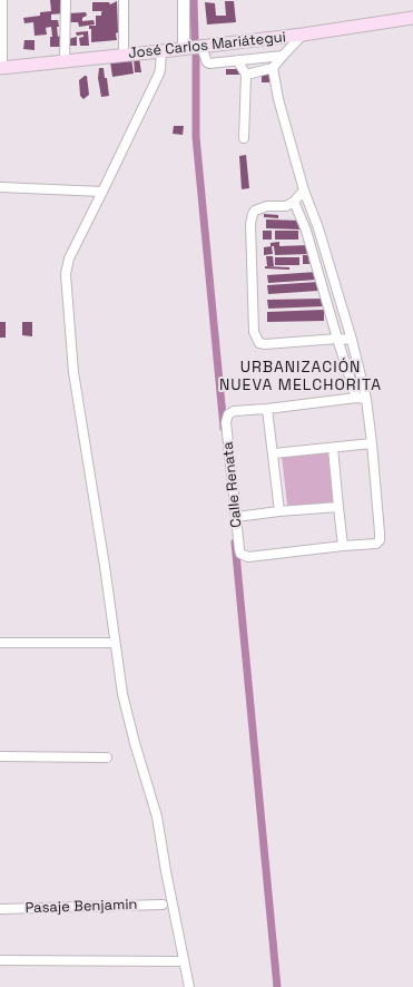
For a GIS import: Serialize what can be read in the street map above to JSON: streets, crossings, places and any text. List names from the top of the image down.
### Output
{
  "streets": {
    "main road": ["José Carlos Mariátegui"],
    "street": ["Calle Renata", "Pasaje Benjamin"]
  },
  "districts": ["URBANIZACIÓN NUEVA MELCHORITA"]
}
